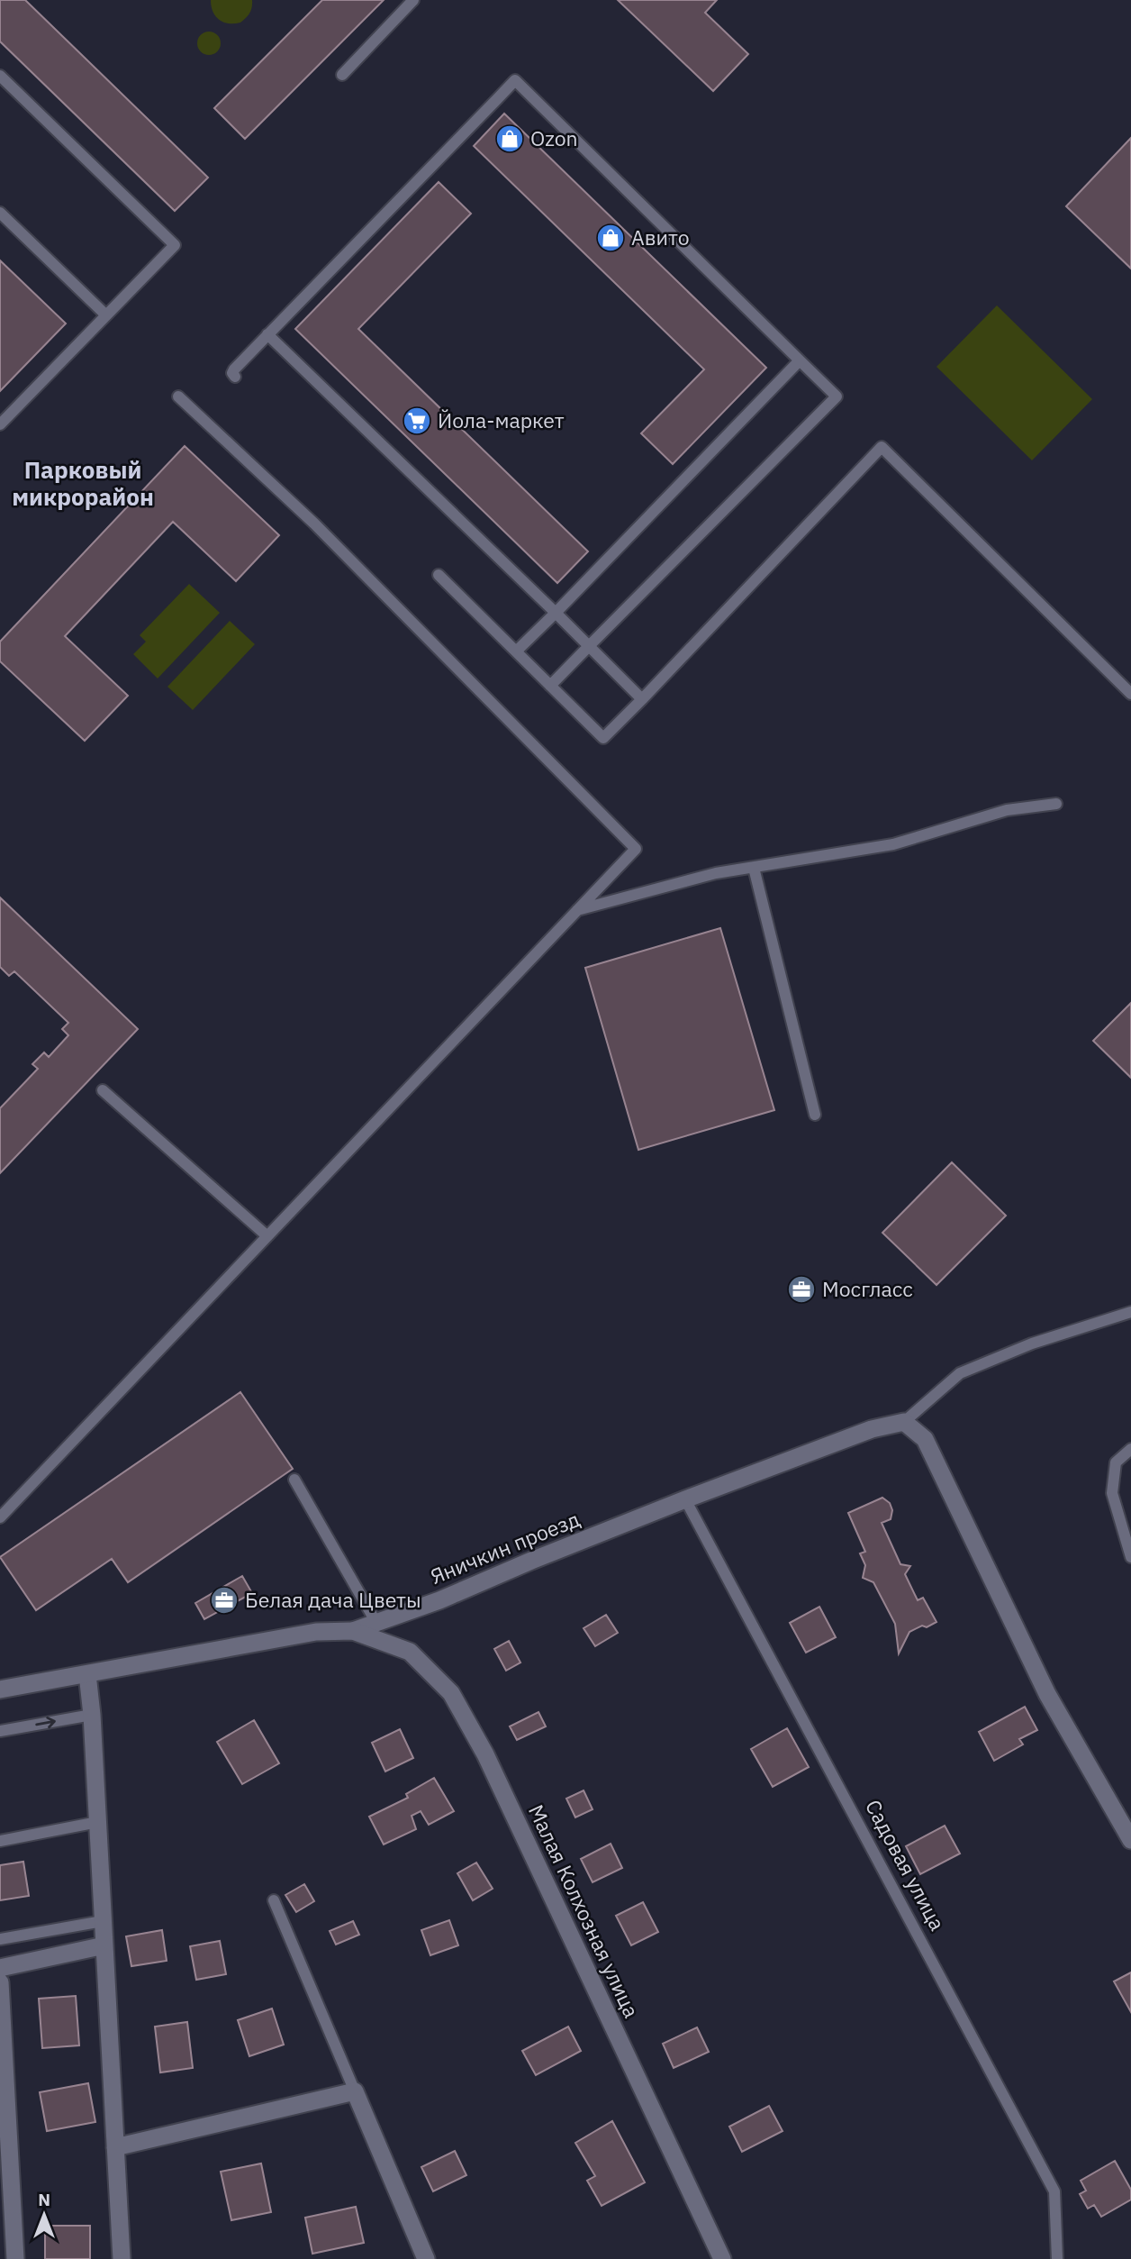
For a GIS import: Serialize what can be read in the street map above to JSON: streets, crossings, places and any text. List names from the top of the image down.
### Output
{
  "streets": {
    "street": ["Яничкин проезд", "Малая Колхозная улица"],
    "lane": ["Садовая улица"]
  },
  "crossings": [
    ["Яничкин проезд", "Садовая улица"],
    ["Яничкин проезд", "Малая Колхозная улица"]
  ],
  "districts": ["Парковый микрорайон"],
  "places": {
    "shop": ["Ozon", "Авито"],
    "supermarket": ["Йола-маркет"],
    "office": ["Мосгласс", "Белая дача Цветы"]
  },
  "north": "top"
}
